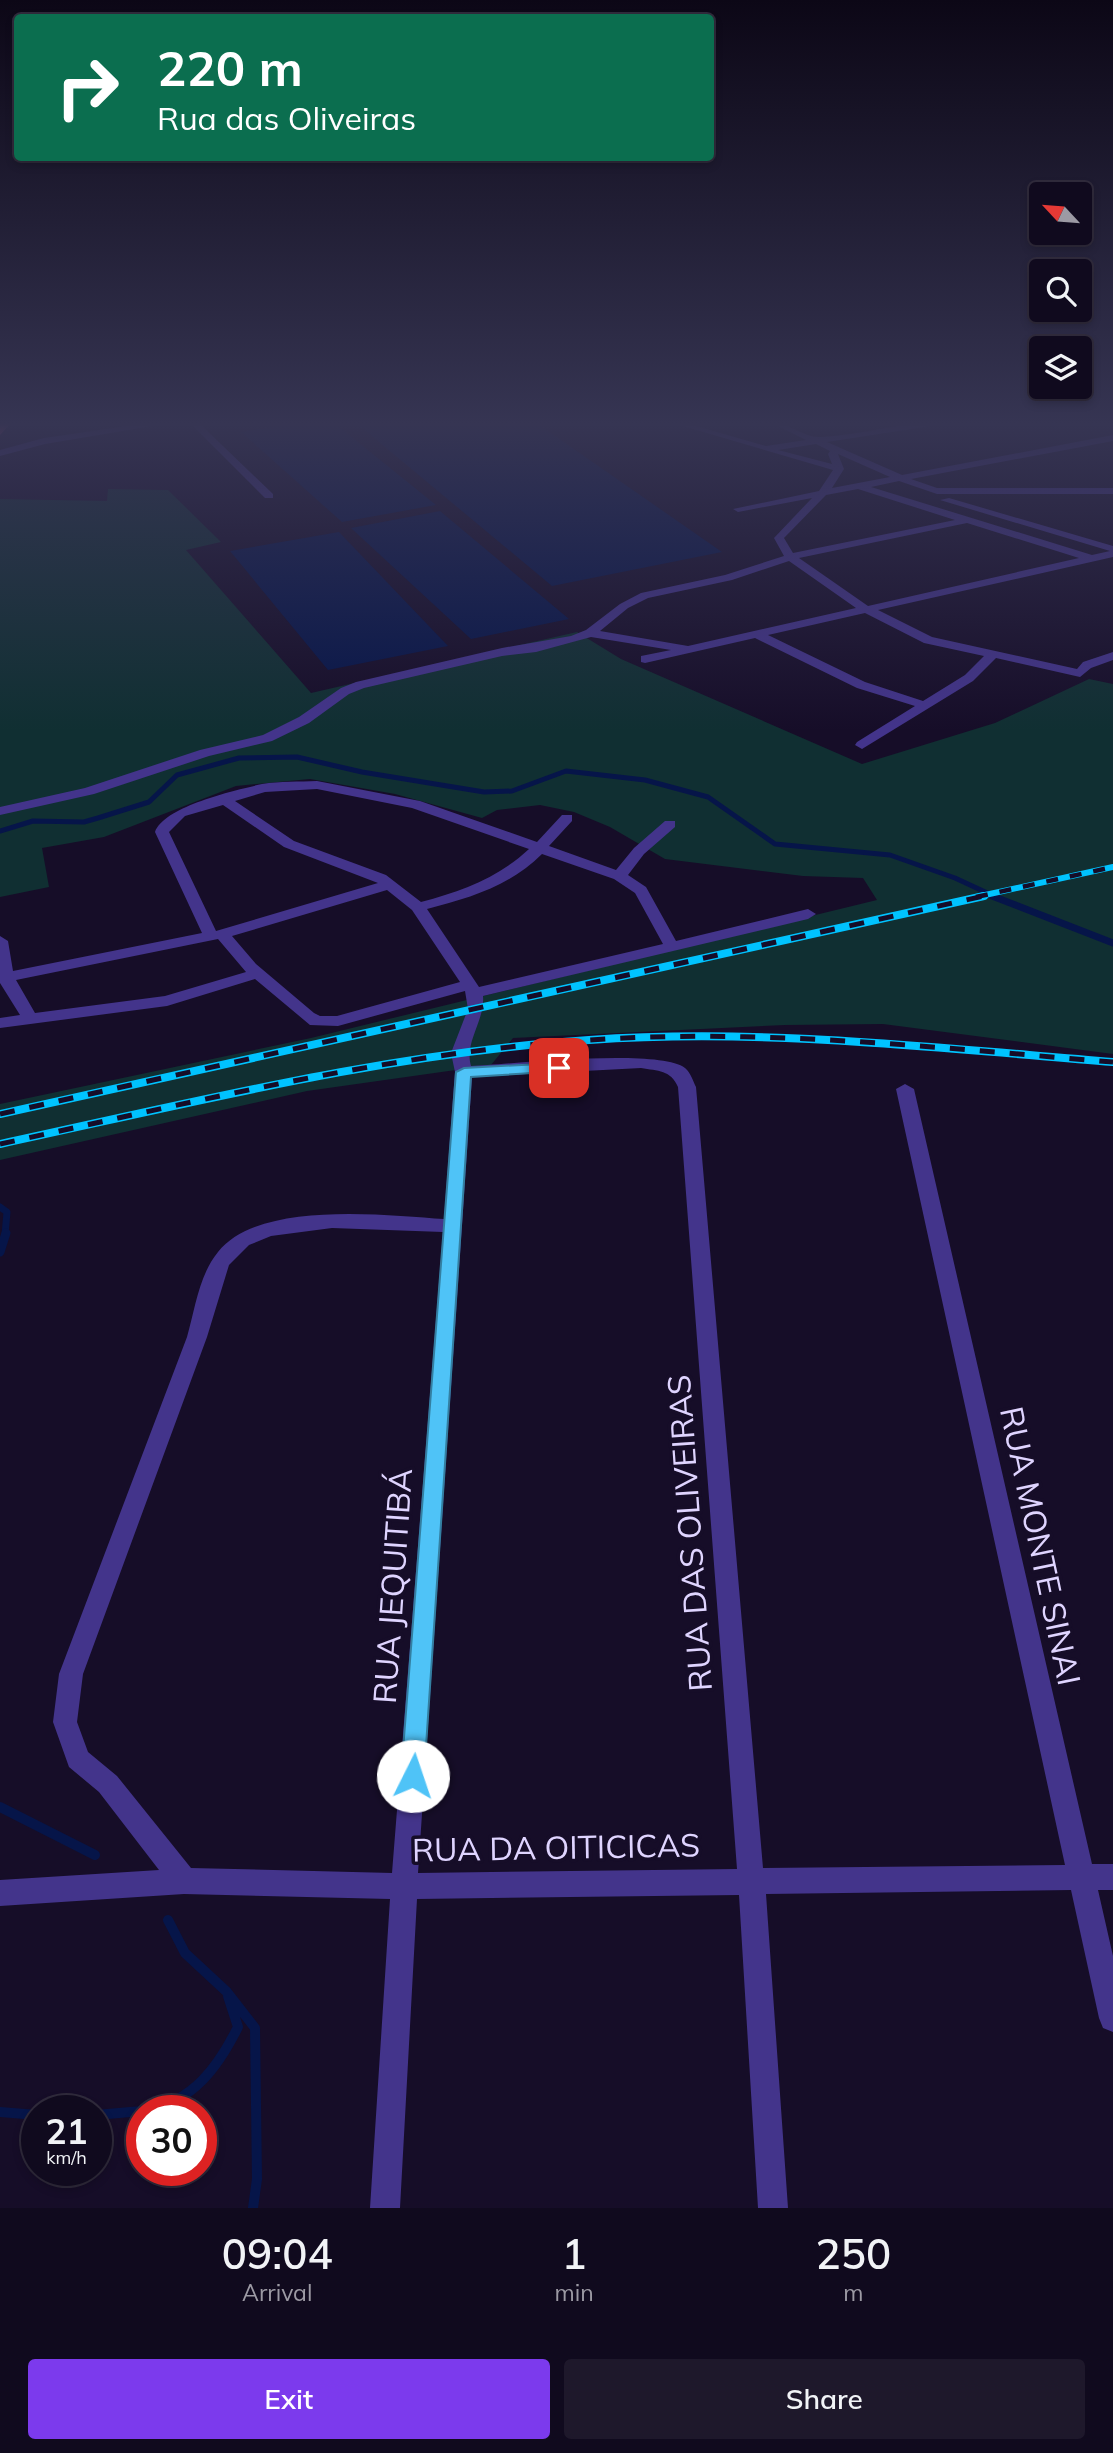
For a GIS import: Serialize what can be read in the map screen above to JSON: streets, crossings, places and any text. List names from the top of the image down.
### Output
{
  "streets": {
    "street": [
      "RUA DAS OLIVEIRAS",
      "RUA MONTE SINAI",
      "RUA JEQUITIBÁ",
      "RUA DA OITICICAS"
    ]
  },
  "crossings": [
    ["RUA DAS OLIVEIRAS", "RUA JEQUITIBÁ"],
    ["RUA DAS OLIVEIRAS", "RUA DA OITICICAS"],
    ["RUA MONTE SINAI", "RUA DA OITICICAS"],
    ["RUA JEQUITIBÁ", "RUA DA OITICICAS"]
  ],
  "north": "top left",
  "page": {
    "turn": ["220 m", "Rua das Oliveiras"],
    "speed": "21 km/h",
    "limit": "30",
    "eta": [
      "09:04",
      "Arrival",
      "1",
      "min",
      "250",
      "m"
    ],
    "buttons": ["Exit", "Share"]
  }
}
